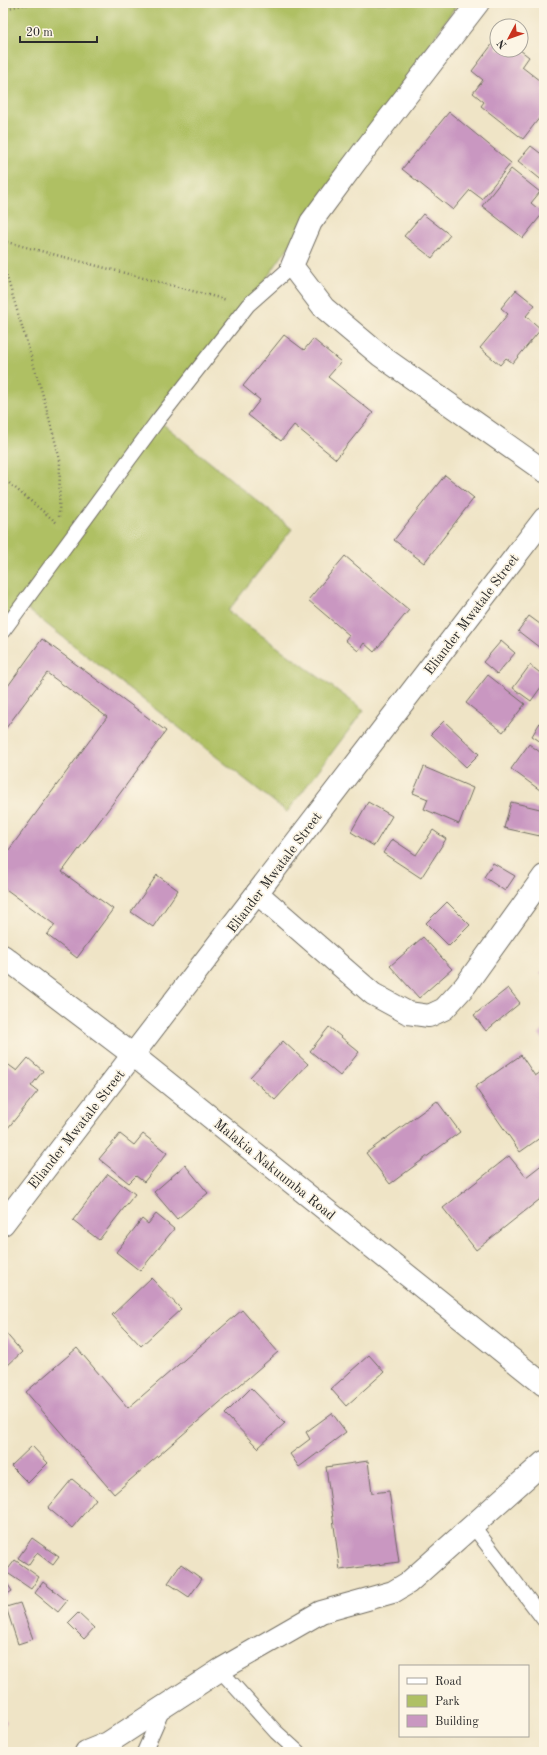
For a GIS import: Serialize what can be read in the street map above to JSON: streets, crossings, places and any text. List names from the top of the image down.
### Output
{
  "streets": {
    "street": ["Eliander Mwatale Street", "Malakia Nakuumba Road"]
  },
  "crossings": [
    ["Eliander Mwatale Street", "Malakia Nakuumba Road"]
  ],
  "legend": ["Road", "Park", "Building"],
  "scale_bar": "20 m",
  "north": "bottom left"
}
